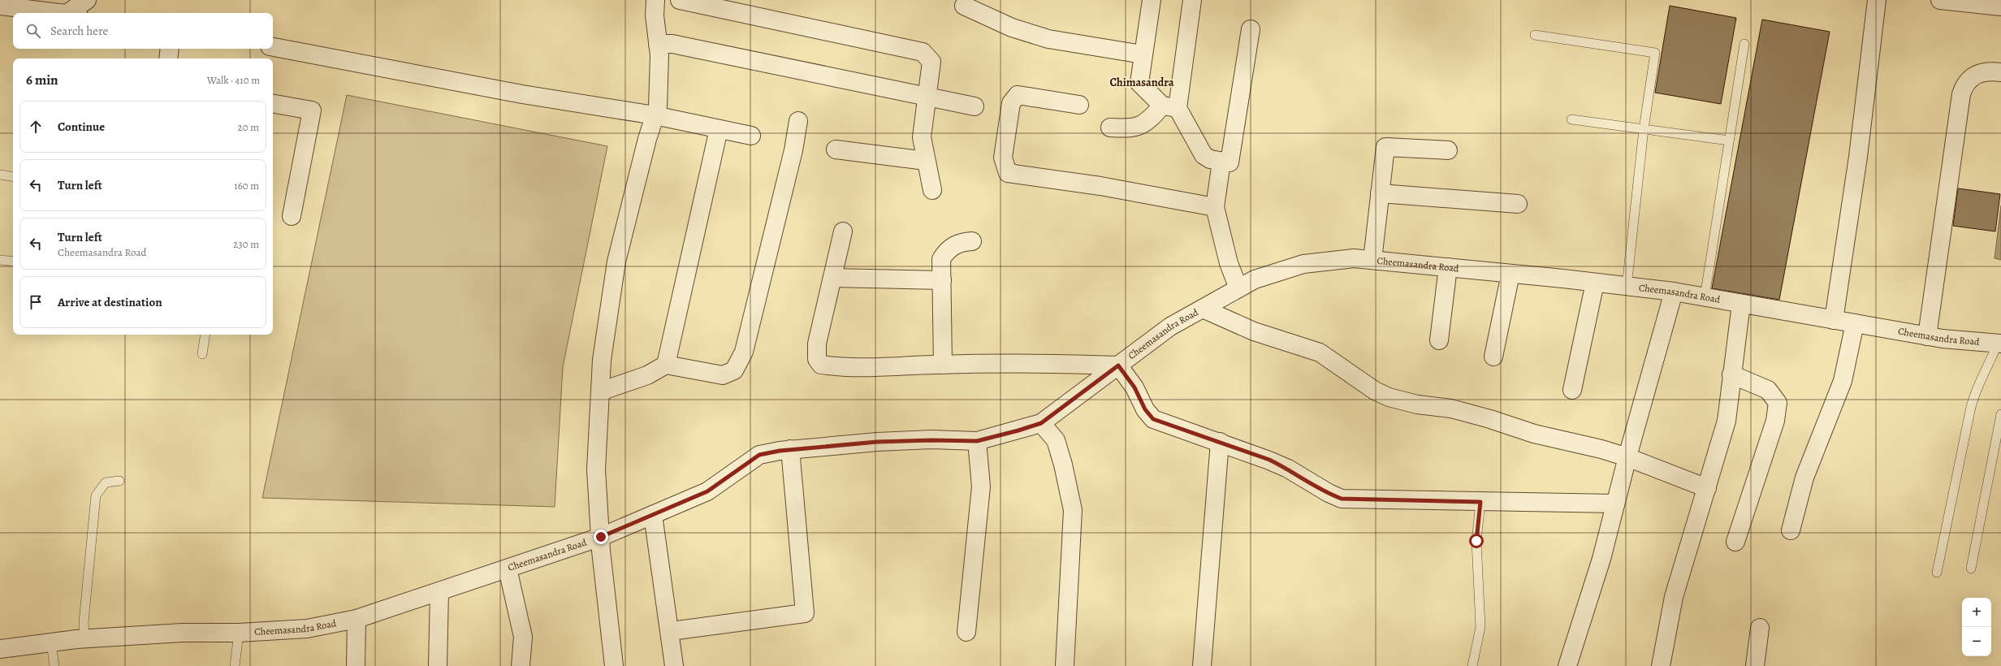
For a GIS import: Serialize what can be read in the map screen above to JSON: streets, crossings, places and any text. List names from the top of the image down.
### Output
{
  "streets": {
    "street": ["Cheemasandra Road"]
  },
  "districts": ["Chimasandra"],
  "page": {
    "search": "Search here",
    "heading": ["6 min", "Walk · 410 m"],
    "list": [
      ["Continue", "20 m"],
      ["Turn left", "160 m"],
      ["Turn left", "Cheemasandra Road", "230 m"],
      "Arrive at destination"
    ],
    "map_buttons": ["+", "−"]
  }
}
